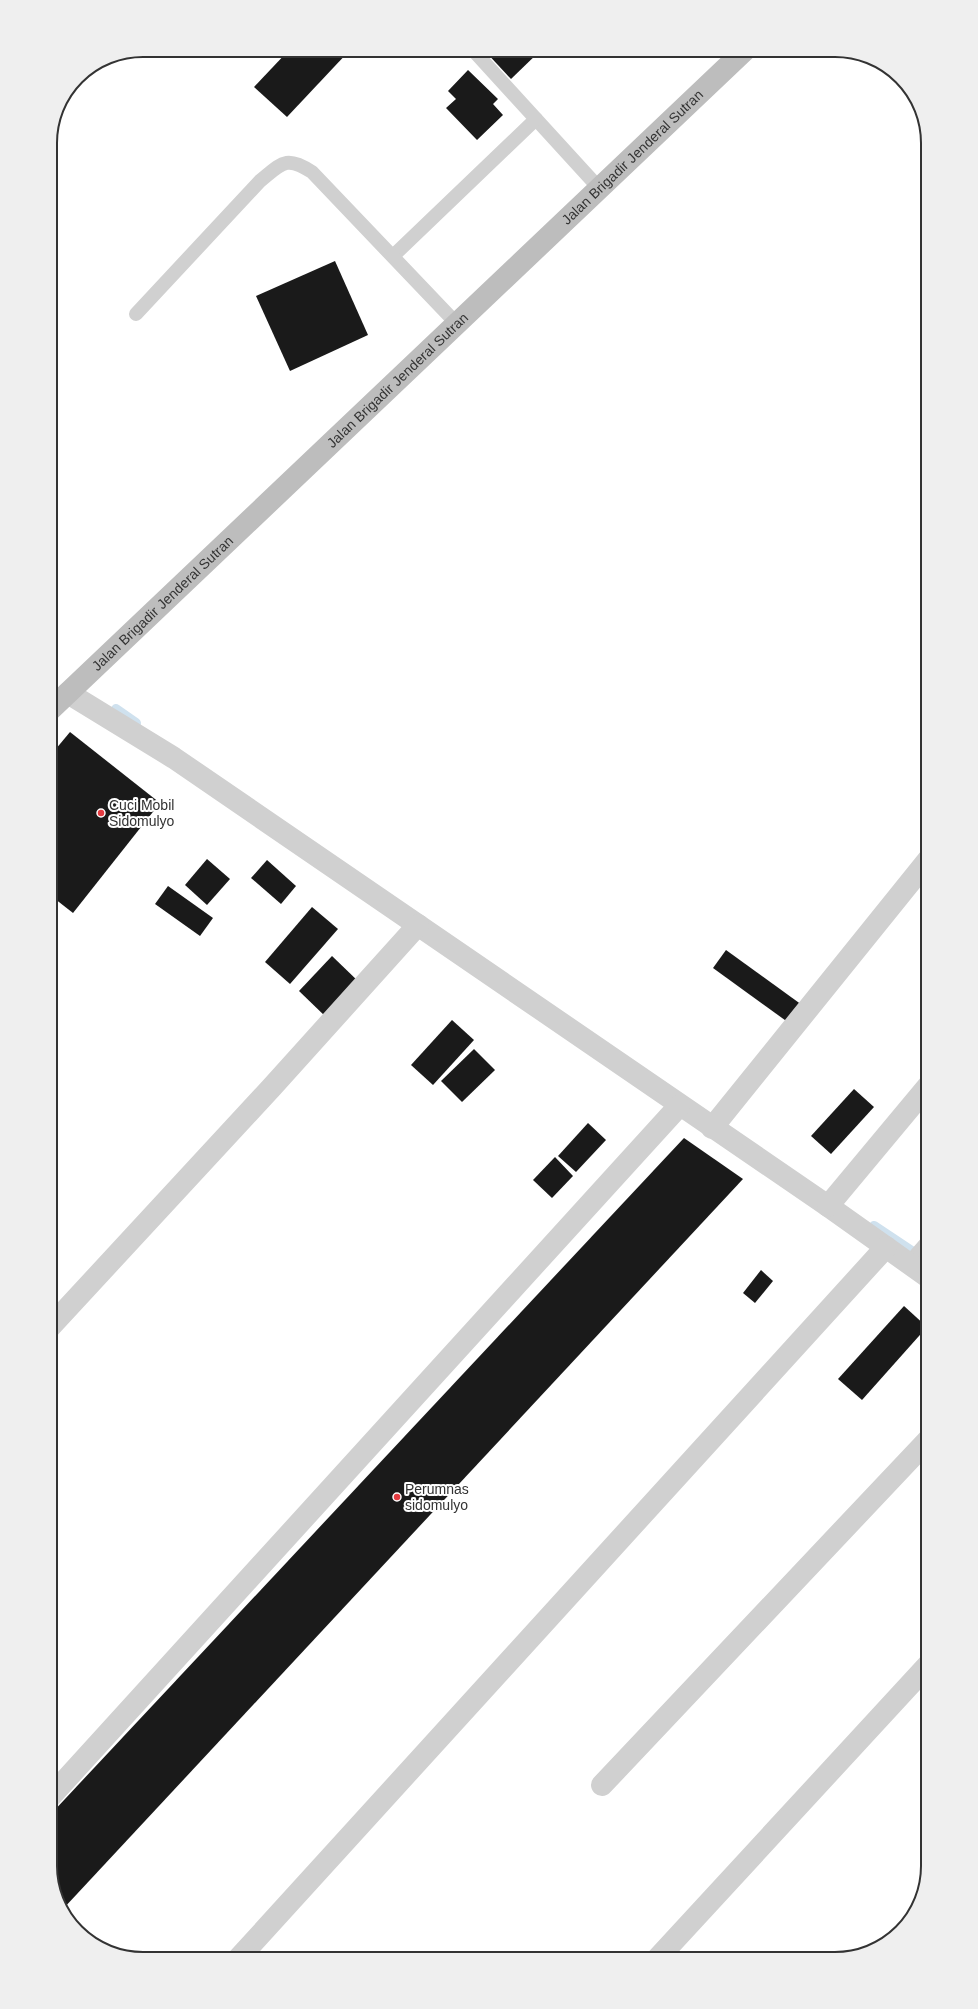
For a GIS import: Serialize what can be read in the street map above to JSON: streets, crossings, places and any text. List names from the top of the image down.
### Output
{
  "streets": {
    "main road": ["Jalan Brigadir Jenderal Sutran"]
  },
  "places": ["Cuci Mobil Sidomulyo", "Perumnas sidomulyo"]
}
